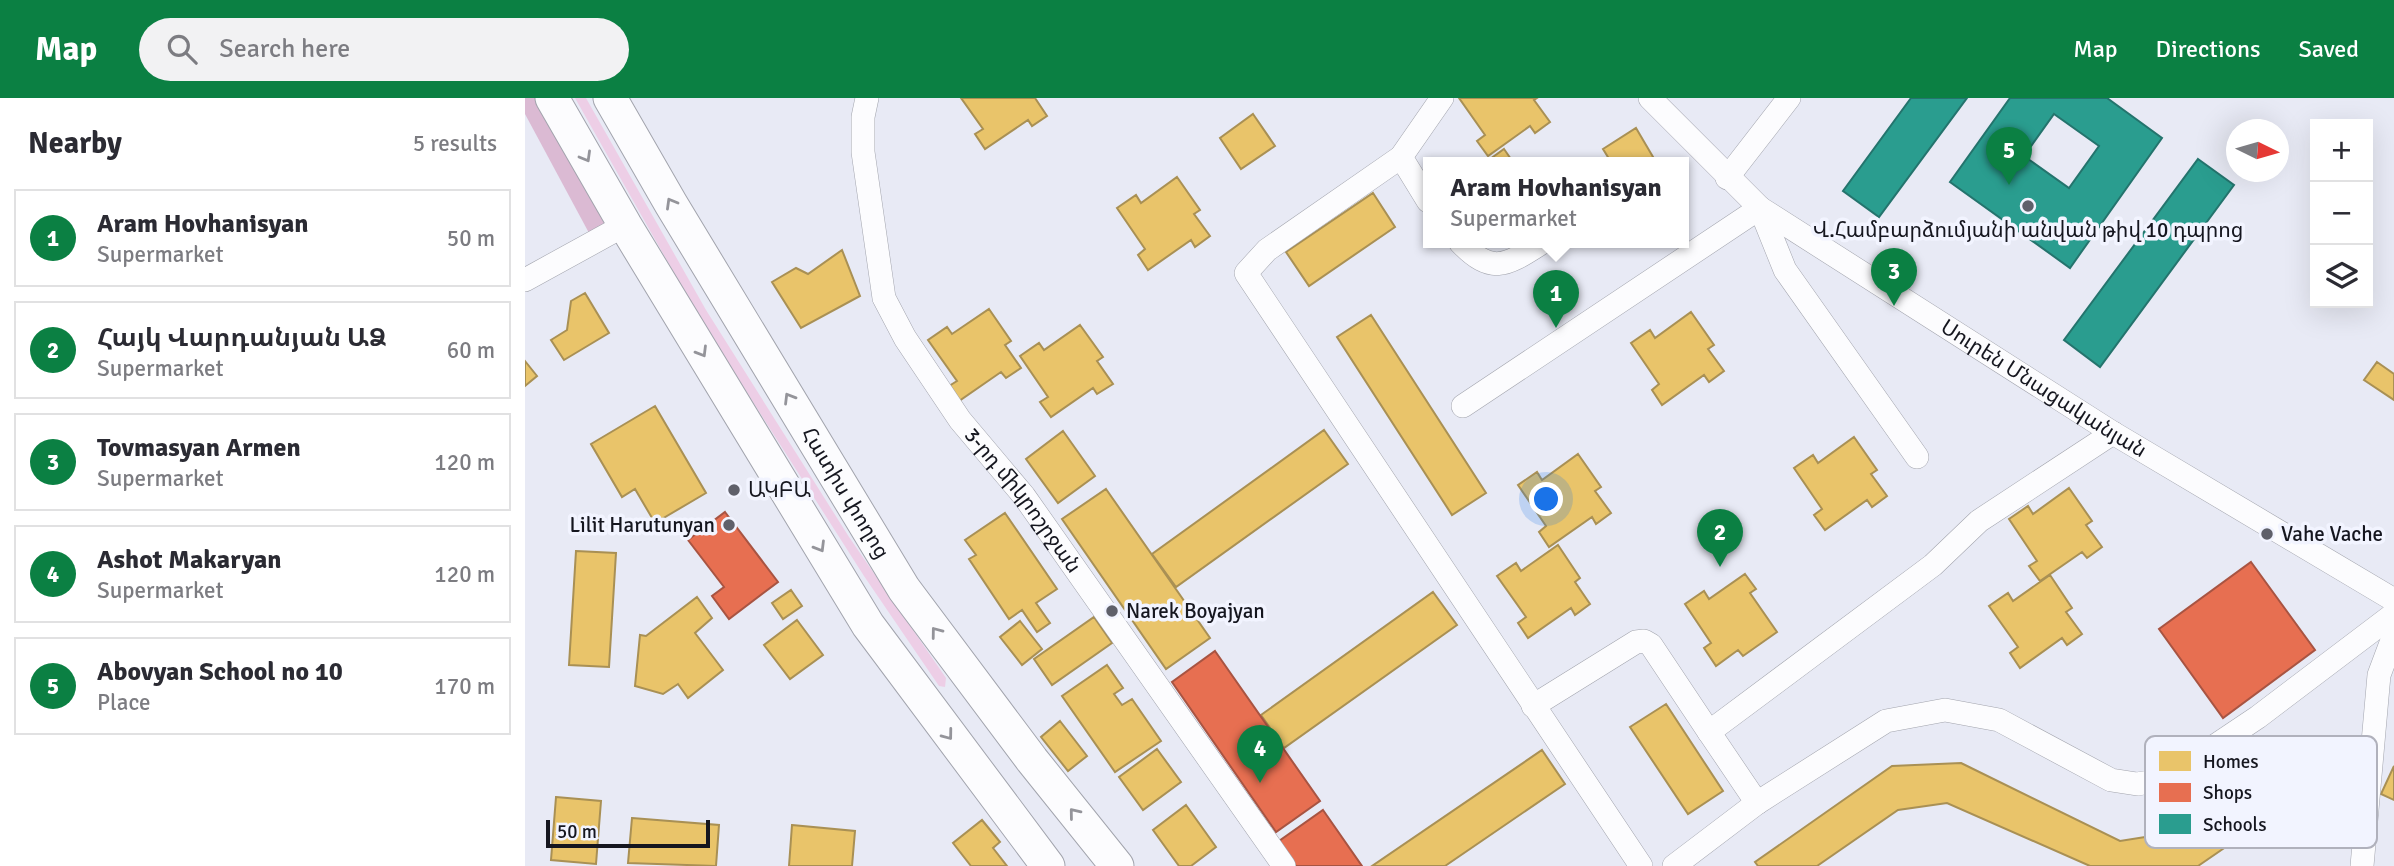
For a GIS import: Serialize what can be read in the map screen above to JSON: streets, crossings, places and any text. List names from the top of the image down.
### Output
{
  "streets": {
    "main road": ["Հատիս փողոց"],
    "street": ["Սուրեն Մնացականյան", "3-րդ միկրոշրջան"]
  },
  "places": [
    "Վ.Համբարձումյանի անվան թիվ 10 դպրոց",
    "ԱԿԲԱ",
    "Lilit Harutunyan",
    "Vahe Vache",
    "Narek Boyajyan"
  ],
  "legend": ["Homes", "Shops", "Schools"],
  "scale_bar": "50 m",
  "north": "right",
  "page": {
    "header": "Map",
    "search": "Search here",
    "nav": ["Map", "Directions", "Saved"],
    "heading": ["Nearby", "5 results"],
    "map_buttons": ["+", "−"],
    "pins": [
      "5",
      "3",
      "1",
      "2",
      "4"
    ],
    "popup": ["Aram Hovhanisyan", "Supermarket"],
    "list": [
      {
        "mark": "1",
        "name": "Aram Hovhanisyan",
        "note": "Supermarket",
        "value": "50 m"
      },
      {
        "mark": "2",
        "name": "Հայկ Վարդանյան ԱՁ",
        "note": "Supermarket",
        "value": "60 m"
      },
      {
        "mark": "3",
        "name": "Tovmasyan Armen",
        "note": "Supermarket",
        "value": "120 m"
      },
      {
        "mark": "4",
        "name": "Ashot Makaryan",
        "note": "Supermarket",
        "value": "120 m"
      },
      {
        "mark": "5",
        "name": "Abovyan School no 10",
        "note": "Place",
        "value": "170 m"
      }
    ],
    "scale": "50 m"
  }
}
